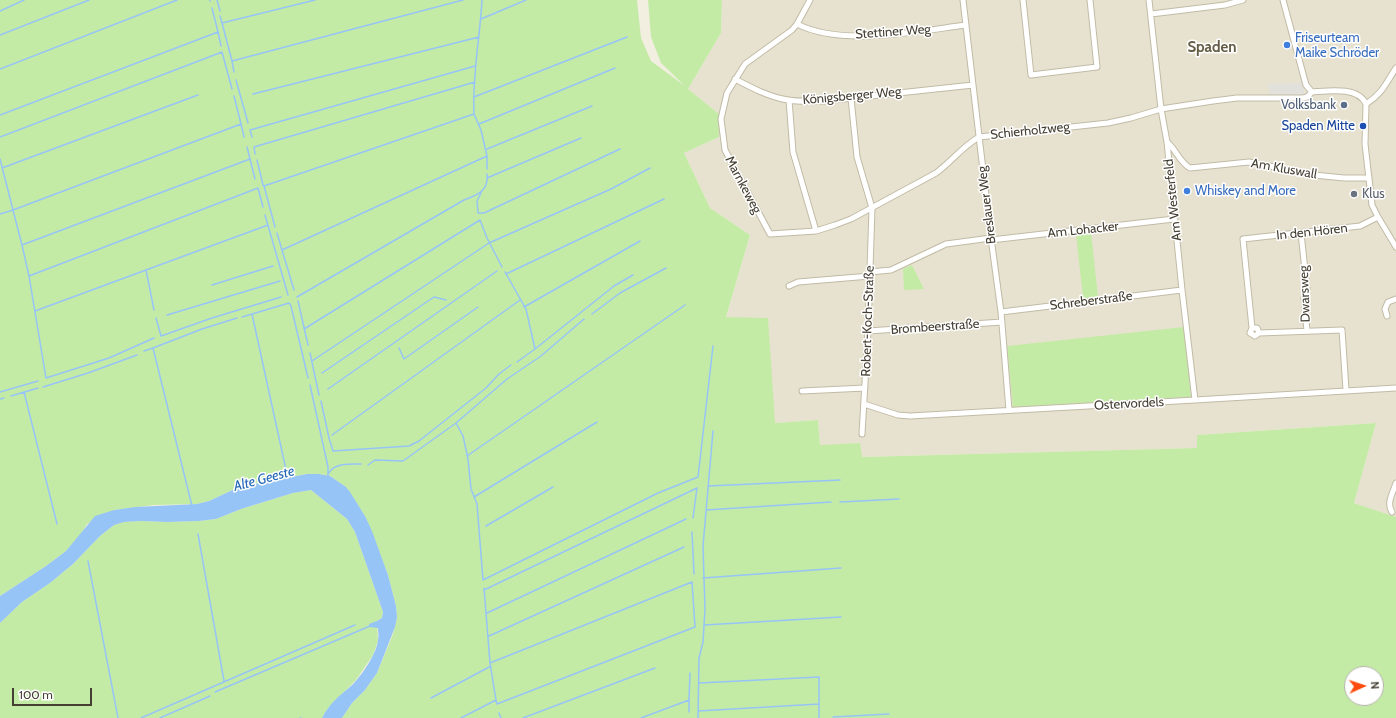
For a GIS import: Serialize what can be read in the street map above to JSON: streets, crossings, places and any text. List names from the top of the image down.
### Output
{
  "streets": {
    "street": [
      "Stettiner Weg",
      "Königsberger Weg",
      "Schierholzweg",
      "Am Kluswall",
      "Marnkeweg",
      "Am Westerfeld",
      "Breslauer Weg",
      "Am Lohacker",
      "In den Hören",
      "Dwarsweg",
      "Schreberstraße",
      "Robert-Koch-Straße",
      "Brombeerstraße",
      "Ostervordels"
    ]
  },
  "crossings": [
    ["Stettiner Weg", "Marnkeweg"],
    ["Stettiner Weg", "Breslauer Weg"],
    ["Königsberger Weg", "Marnkeweg"],
    ["Königsberger Weg", "Breslauer Weg"],
    ["Königsberger Weg", "Robert-Koch-Straße"],
    ["Schierholzweg", "Marnkeweg"],
    ["Schierholzweg", "Am Westerfeld"],
    ["Schierholzweg", "Breslauer Weg"],
    ["Schierholzweg", "Robert-Koch-Straße"],
    ["Am Kluswall", "Am Westerfeld"],
    ["Am Westerfeld", "Am Lohacker"],
    ["Am Westerfeld", "Schreberstraße"],
    ["Am Westerfeld", "Ostervordels"],
    ["Breslauer Weg", "Am Lohacker"],
    ["Breslauer Weg", "Schreberstraße"],
    ["Breslauer Weg", "Brombeerstraße"],
    ["Breslauer Weg", "Ostervordels"],
    ["Am Lohacker", "Robert-Koch-Straße"],
    ["In den Hören", "Dwarsweg"],
    ["Robert-Koch-Straße", "Brombeerstraße"],
    ["Robert-Koch-Straße", "Ostervordels"]
  ],
  "districts": ["Spaden"],
  "water": ["Alte Geeste"],
  "places": [
    "Friseurteam Maike Schröder",
    "Volksbank",
    "Spaden Mitte",
    "Whiskey and More",
    "Klus"
  ],
  "scale_bar": "100 m",
  "north": "right"
}
